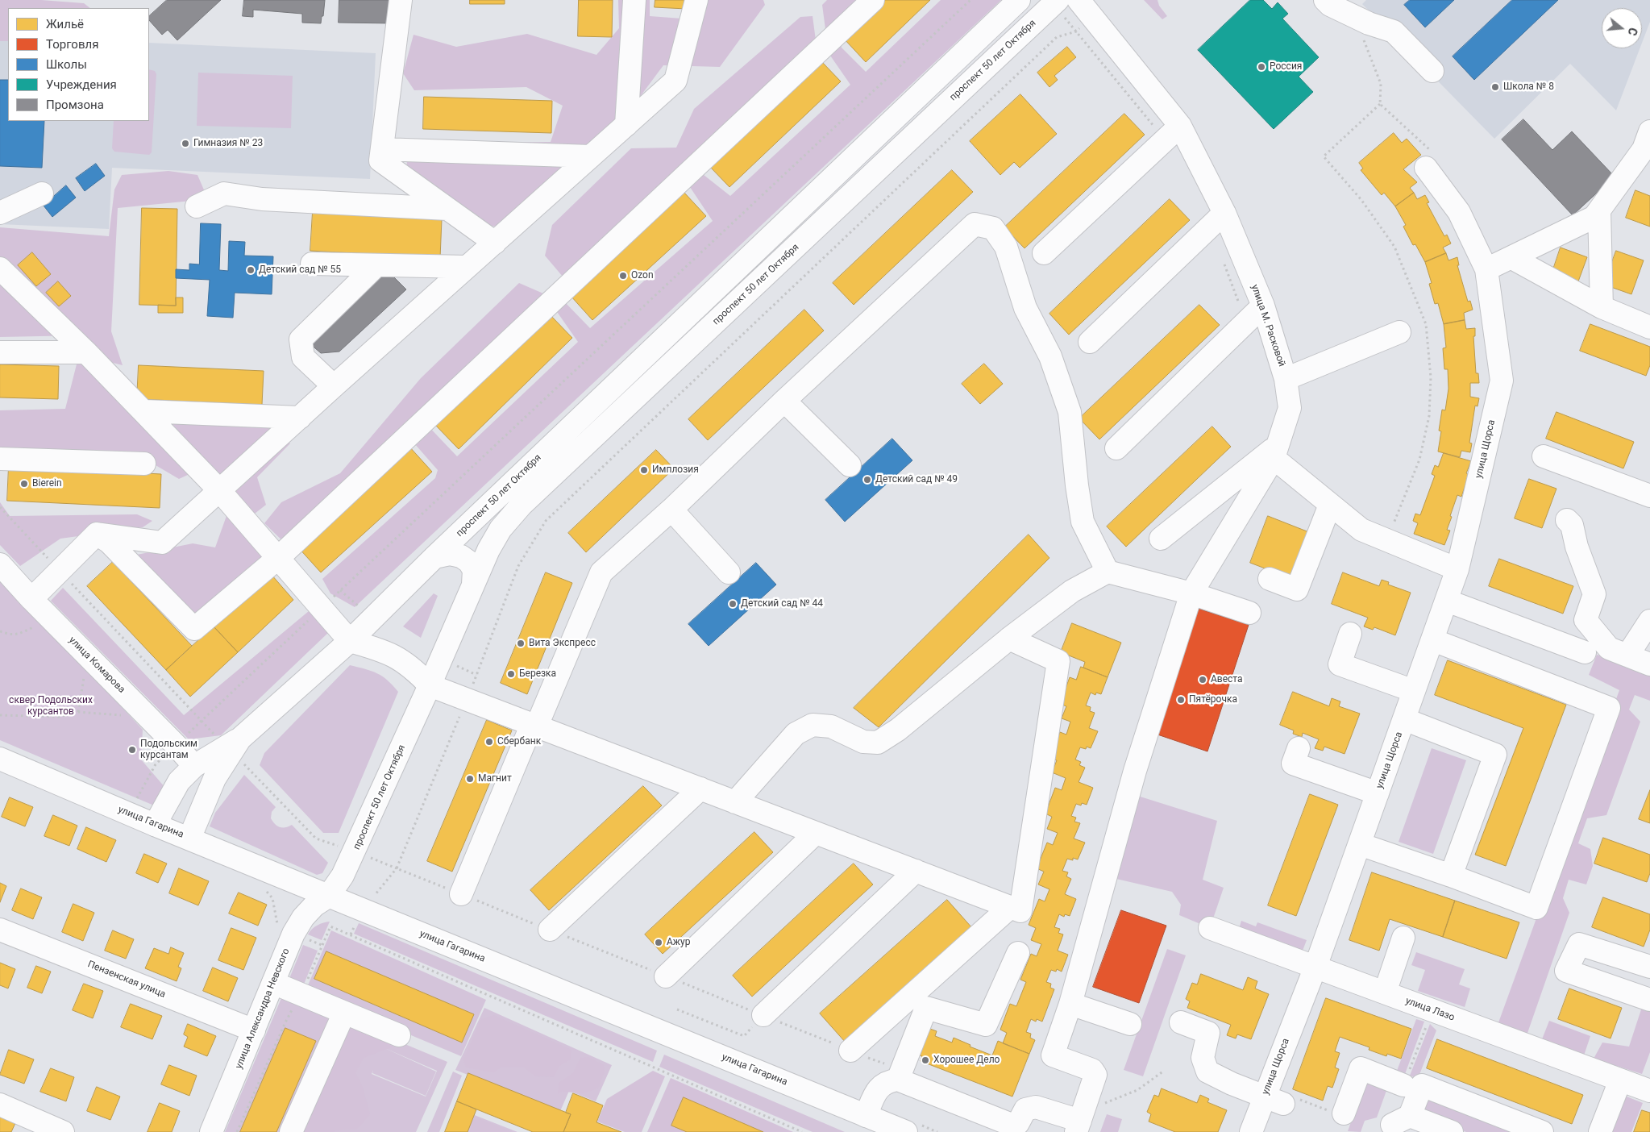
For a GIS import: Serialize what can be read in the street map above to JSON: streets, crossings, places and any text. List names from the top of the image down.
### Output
{
  "streets": {
    "main road": [
      "проспект 50 лет Октября",
      "улица М. Расковой",
      "улица Щорса",
      "улица Комарова",
      "улица Гагарина",
      "Пензенская улица",
      "улица Александра Невского",
      "улица Лазо"
    ]
  },
  "crossings": [
    ["проспект 50 лет Октября", "улица Гагарина"],
    ["проспект 50 лет Октября", "улица Александра Невского"],
    ["улица Щорса", "улица Лазо"],
    ["улица Гагарина", "улица Александра Невского"],
    ["Пензенская улица", "улица Александра Невского"]
  ],
  "parks": ["сквер Подольских курсантов"],
  "places": [
    "Россия",
    "Школа № 8",
    "Гимназия № 23",
    "Детский сад № 55",
    "Ozon",
    "Имплозия",
    "Детский сад № 49",
    "Bierein",
    "Детский сад № 44",
    "Вита Экспресс",
    "Березка",
    "Авеста",
    "Пятёрочка",
    "Сбербанк",
    "Подольским курсантам",
    "Магнит",
    "Ажур",
    "Хорошее Дело"
  ],
  "legend": [
    "Жильё",
    "Торговля",
    "Школы",
    "Учреждения",
    "Промзона"
  ],
  "north": "right"
}
